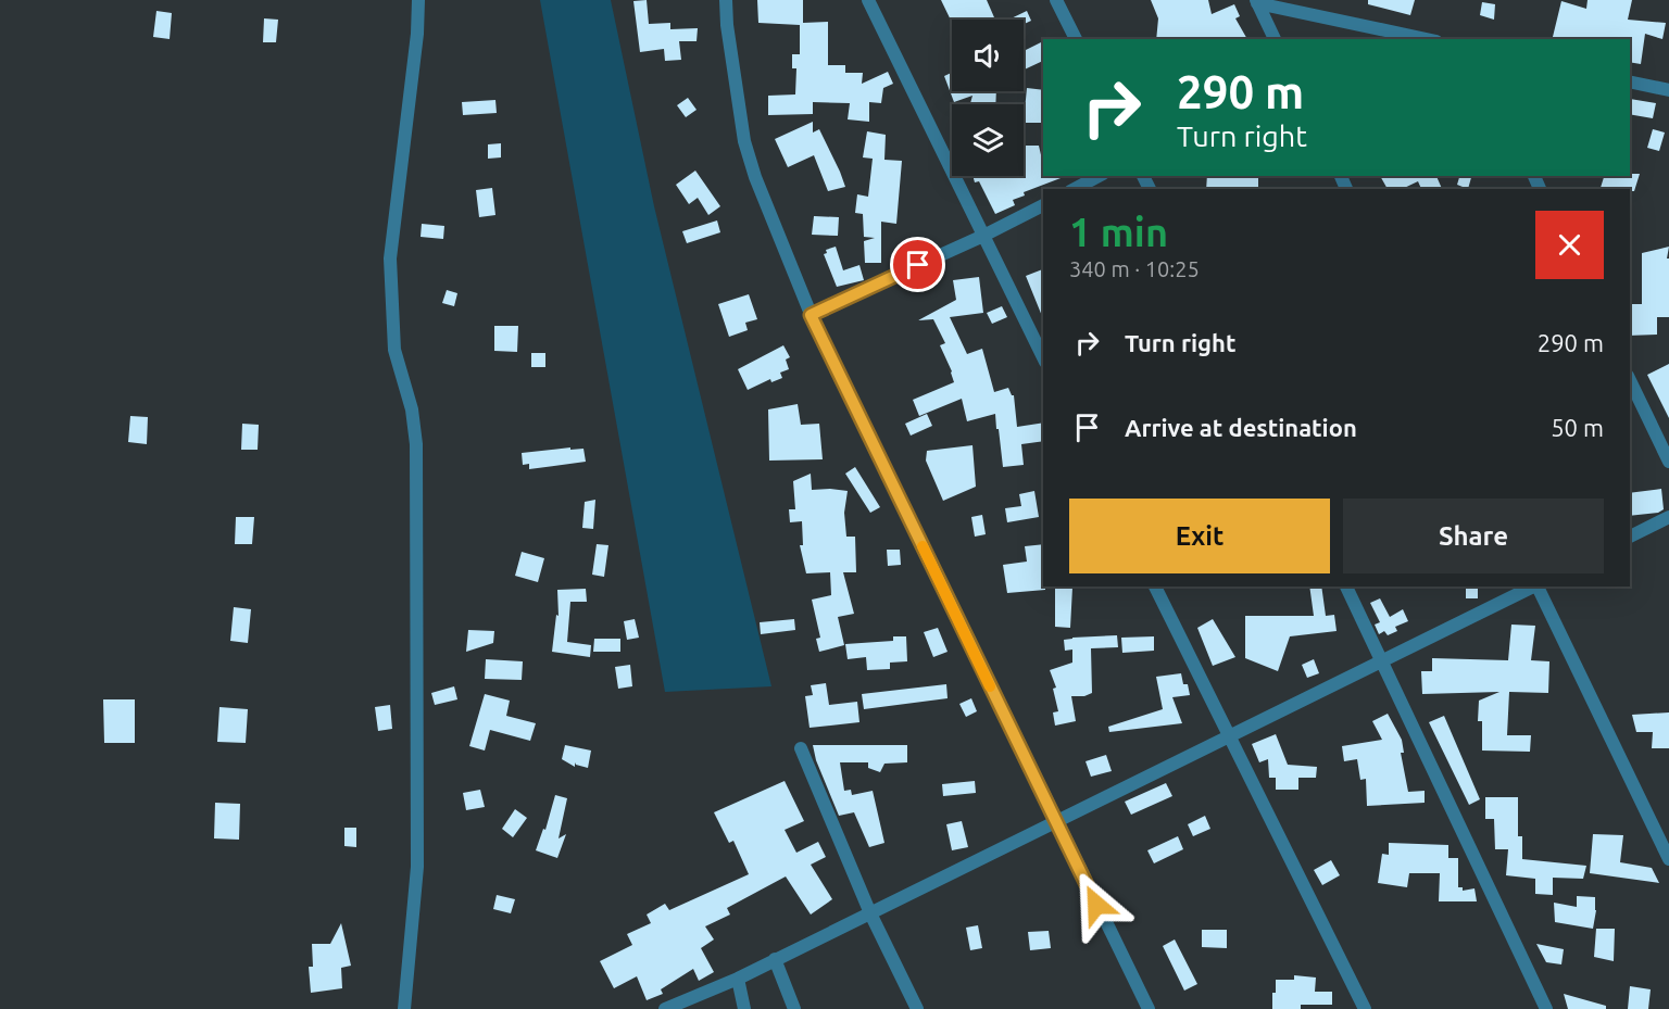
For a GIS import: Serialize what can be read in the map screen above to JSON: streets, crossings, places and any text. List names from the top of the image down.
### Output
{
  "page": {
    "turn": ["290 m", "Turn right"],
    "heading": ["1 min", "340 m · 10:25"],
    "list": [
      {
        "name": "Turn right",
        "value": "290 m"
      },
      {
        "name": "Arrive at destination",
        "value": "50 m"
      }
    ],
    "buttons": ["Exit", "Share"]
  }
}
